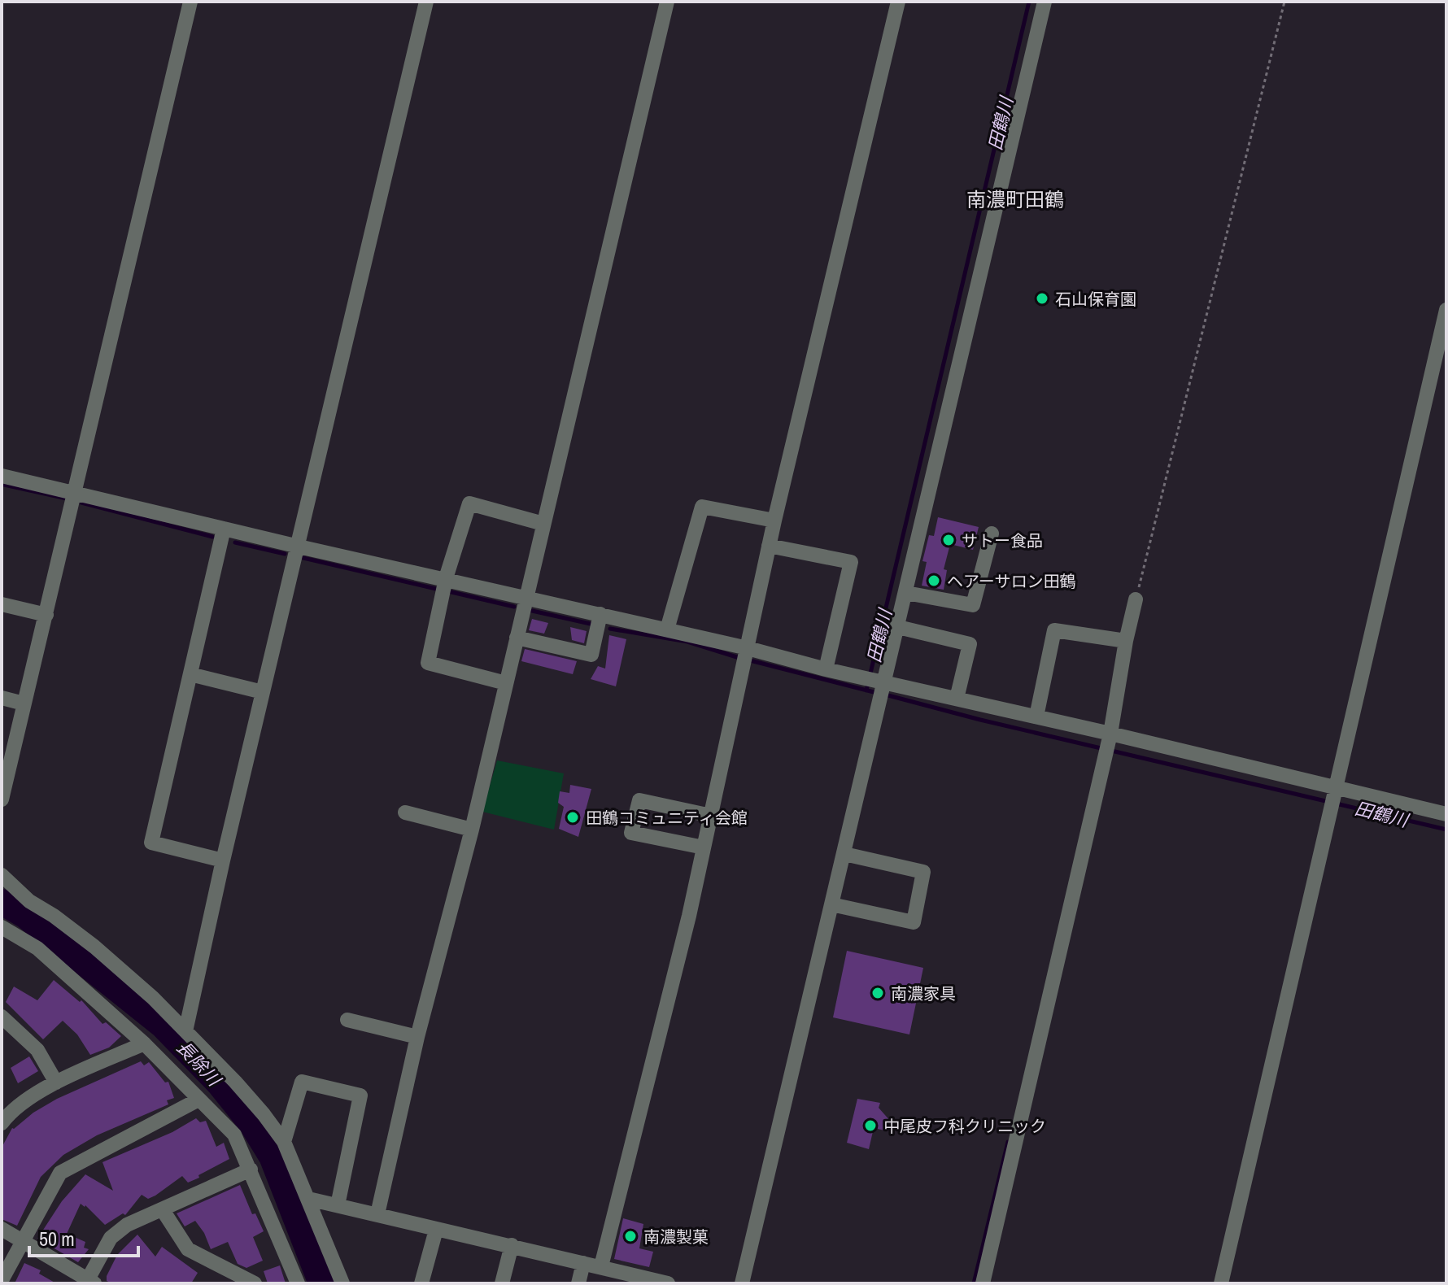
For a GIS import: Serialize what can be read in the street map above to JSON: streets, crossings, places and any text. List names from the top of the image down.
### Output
{
  "districts": ["南濃町田鶴"],
  "water": ["田鶴川", "長除川"],
  "places": [
    "石山保育園",
    "サトー食品",
    "ヘアーサロン田鶴",
    "田鶴コミュニティ会館",
    "南濃家具",
    "中尾皮フ科クリニック",
    "南濃製菓"
  ],
  "scale_bar": "50 m"
}
